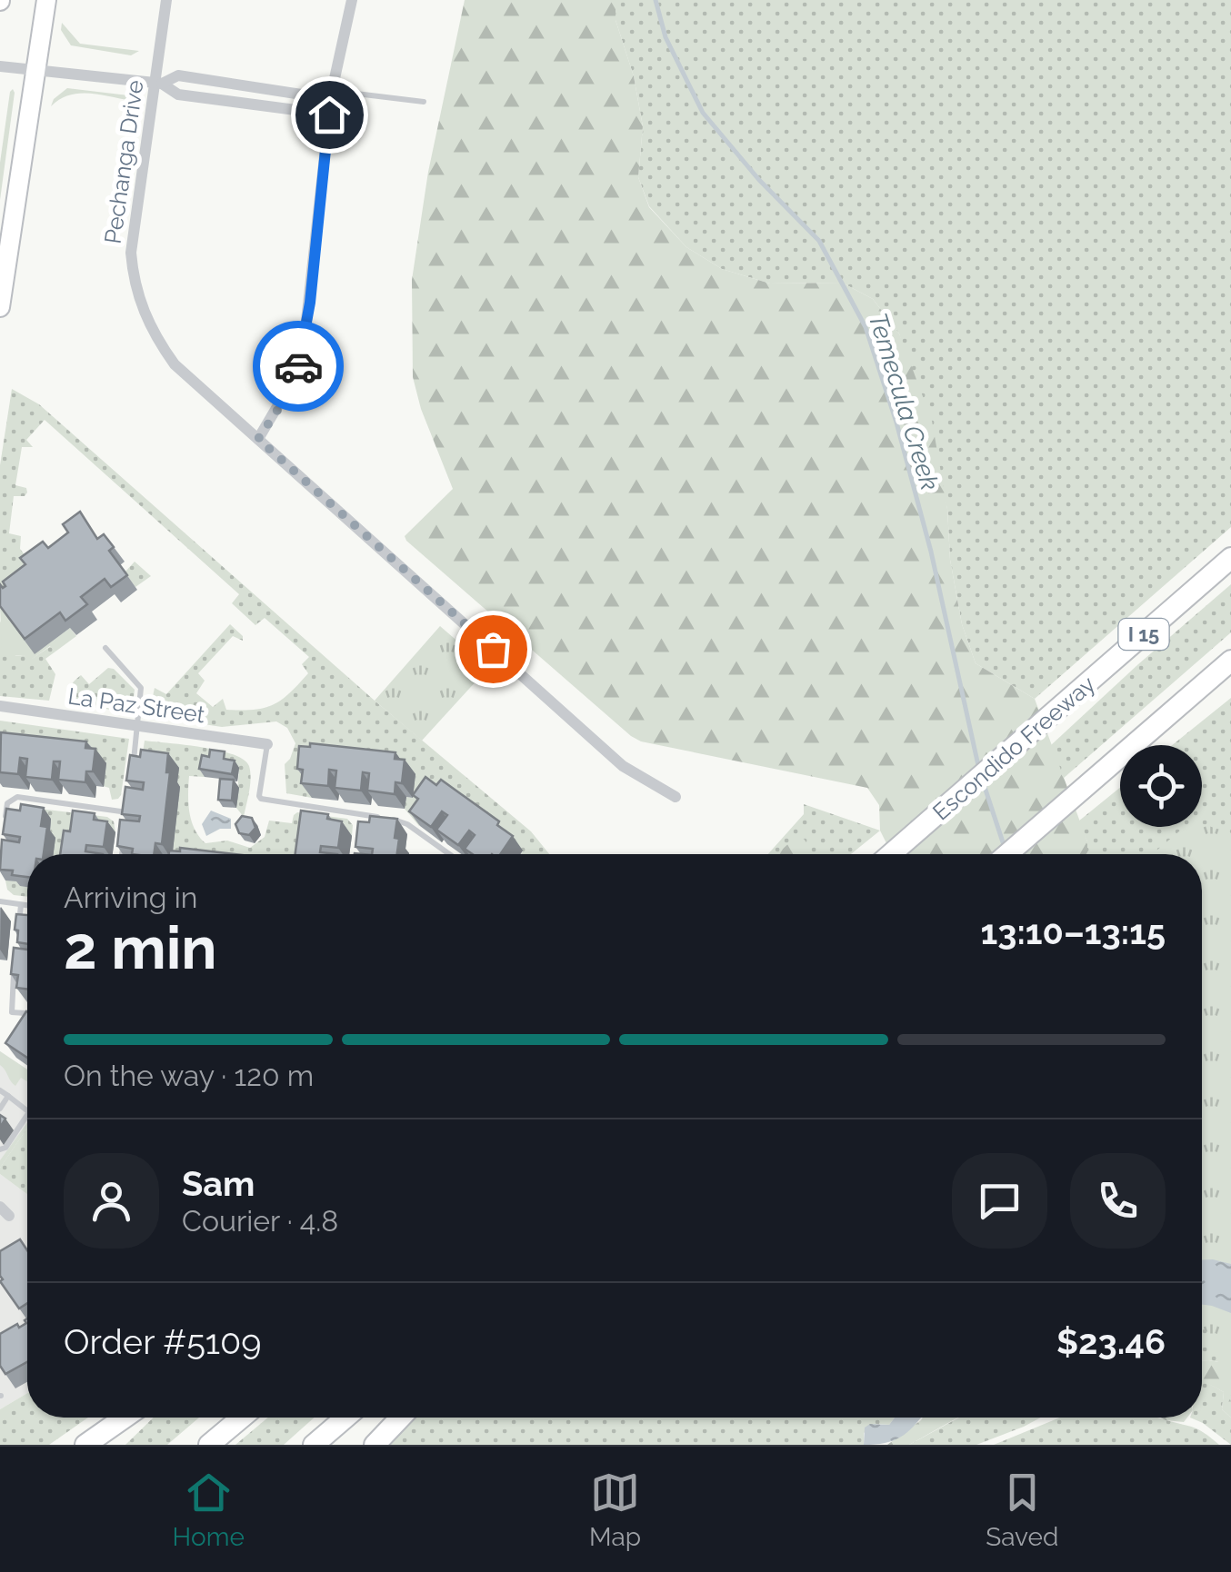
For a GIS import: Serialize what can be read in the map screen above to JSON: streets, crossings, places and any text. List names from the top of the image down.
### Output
{
  "streets": {
    "highway": ["I 15", "Escondido Freeway"],
    "street": ["Pechanga Drive", "La Paz Street"]
  },
  "water": ["Temecula Creek"],
  "page": {
    "heading": ["2 min", "Arriving in", "13:10–13:15"],
    "panel": [
      "Sam",
      "Courier · 4.8",
      "Order #5109",
      "$23.46"
    ],
    "bar": "On the way · 120 m",
    "tabs": ["Home", "Map", "Saved"]
  }
}
